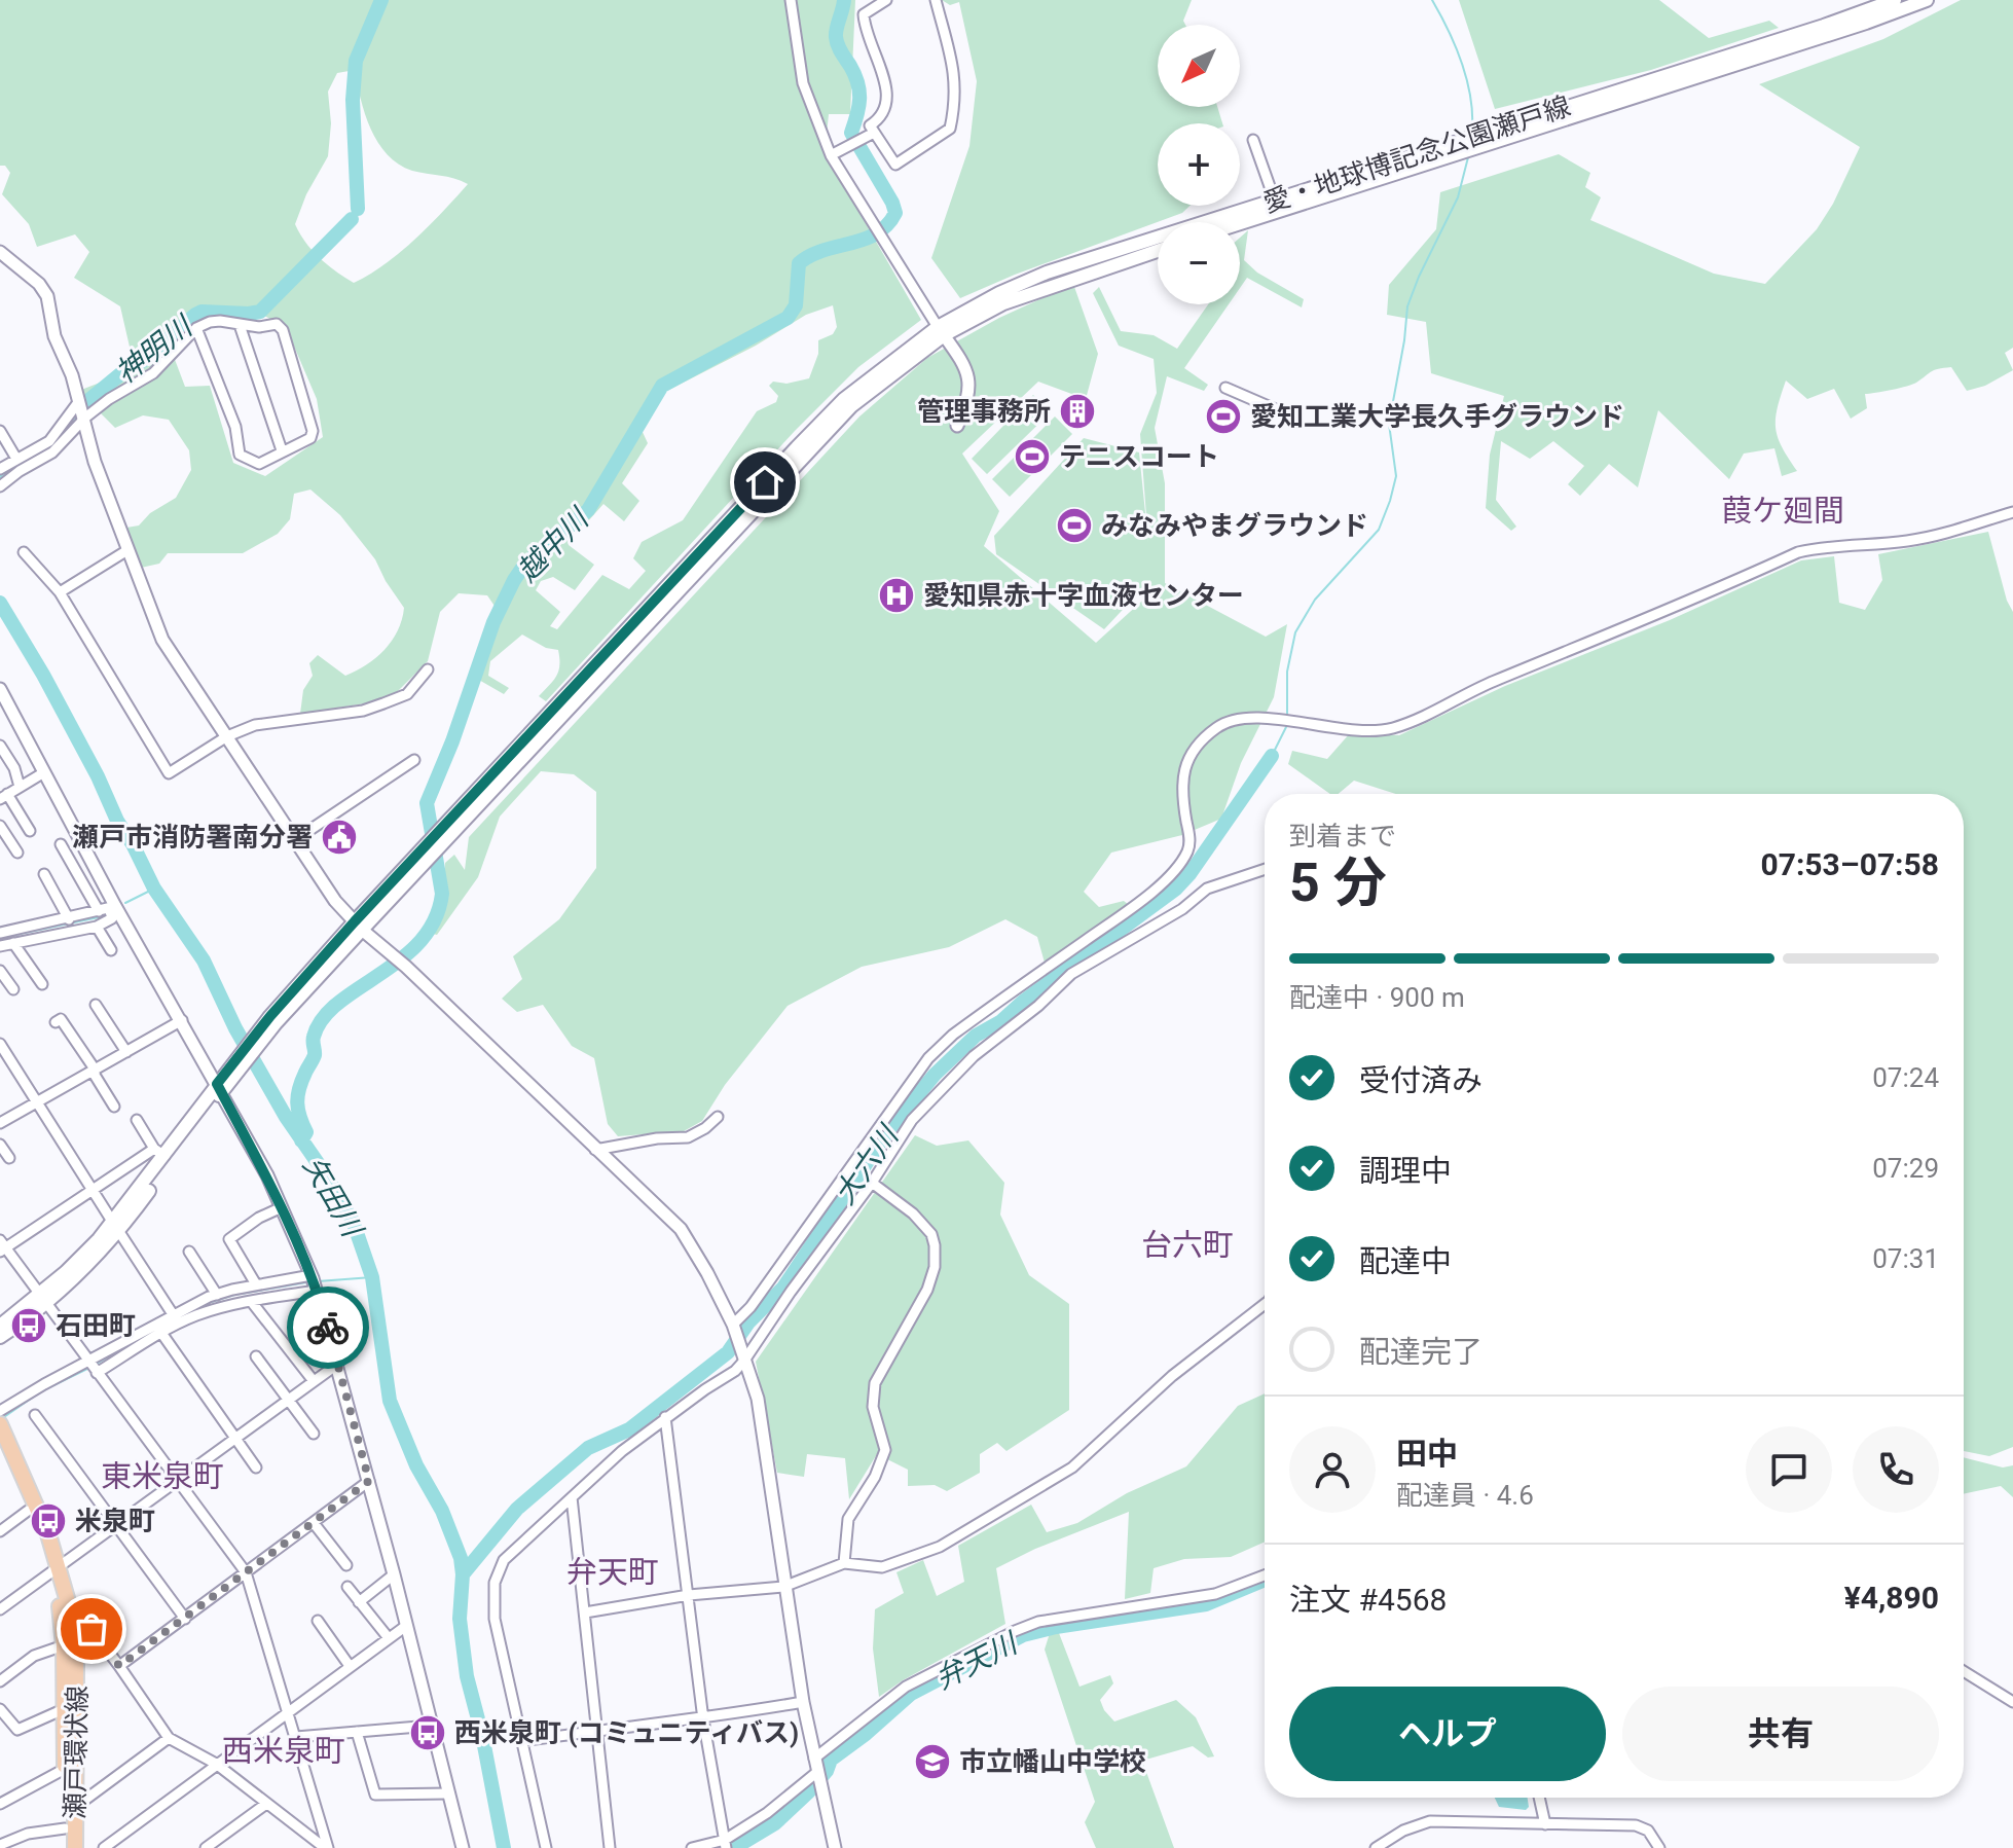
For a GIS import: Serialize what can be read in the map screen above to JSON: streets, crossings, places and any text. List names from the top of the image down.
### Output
{
  "streets": {
    "main road": ["愛・地球博記念公園瀬戸線", "瀬戸環状線"]
  },
  "districts": [
    "葭ケ廻間",
    "台六町",
    "東米泉町",
    "弁天町",
    "西米泉町"
  ],
  "water": [
    "神明川",
    "越中川",
    "大六川",
    "矢田川",
    "弁天川"
  ],
  "places": {
    "building": ["管理事務所"],
    "sports": ["愛知工業大学長久手グラウンド", "テニスコート", "みなみやまグラウンド"],
    "hospital": ["愛知県赤十字血液センター"],
    "public building": ["瀬戸市消防署南分署"],
    "bus stop": ["石田町", "米泉町", "西米泉町 (コミュニティバス)"],
    "school or university": ["市立幡山中学校"]
  },
  "north": "bottom left",
  "page": {
    "map_buttons": ["+", "−"],
    "heading": ["5 分", "到着まで", "07:53–07:58"],
    "panel": [
      "田中",
      "配達員 · 4.6",
      "注文 #4568",
      "¥4,890"
    ],
    "bar": "配達中 · 900 m",
    "list": [
      ["受付済み", "07:24"],
      ["調理中", "07:29"],
      ["配達中", "07:31"],
      "配達完了"
    ],
    "buttons": ["ヘルプ", "共有"]
  }
}
